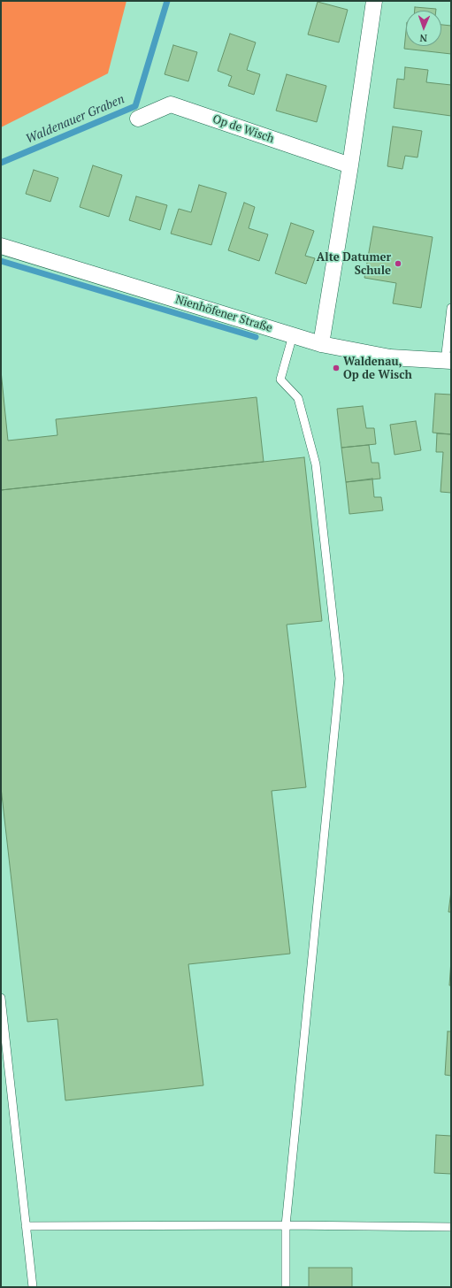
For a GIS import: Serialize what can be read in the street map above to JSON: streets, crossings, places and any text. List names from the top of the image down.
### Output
{
  "streets": {
    "street": ["Op de Wisch", "Nienhöfener Straße"]
  },
  "water": ["Waldenauer Graben"],
  "places": ["Alte Datumer Schule", "Waldenau, Op de Wisch"],
  "north": "bottom"
}
